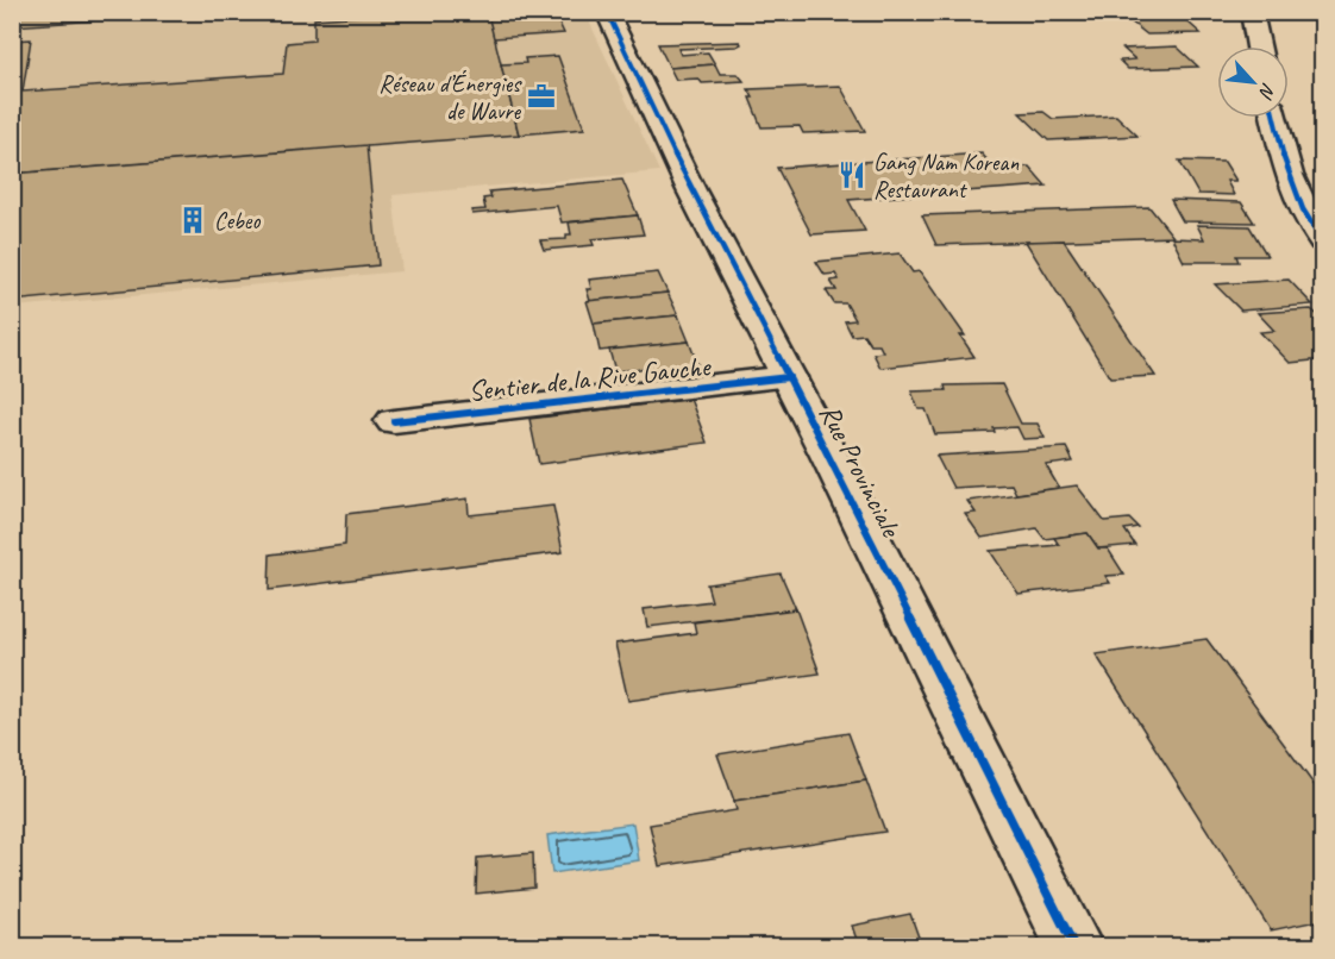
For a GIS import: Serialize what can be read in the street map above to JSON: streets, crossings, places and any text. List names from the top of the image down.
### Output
{
  "streets": {
    "main road": ["Sentier de la Rive Gauche", "Rue Provinciale"]
  },
  "crossings": [
    ["Sentier de la Rive Gauche", "Rue Provinciale"]
  ],
  "places": {
    "office": ["Réseau d’Énergies de Wavre"],
    "restaurant": ["Gang Nam Korean Restaurant"],
    "building": ["Cebeo"]
  },
  "north": "bottom right"
}
